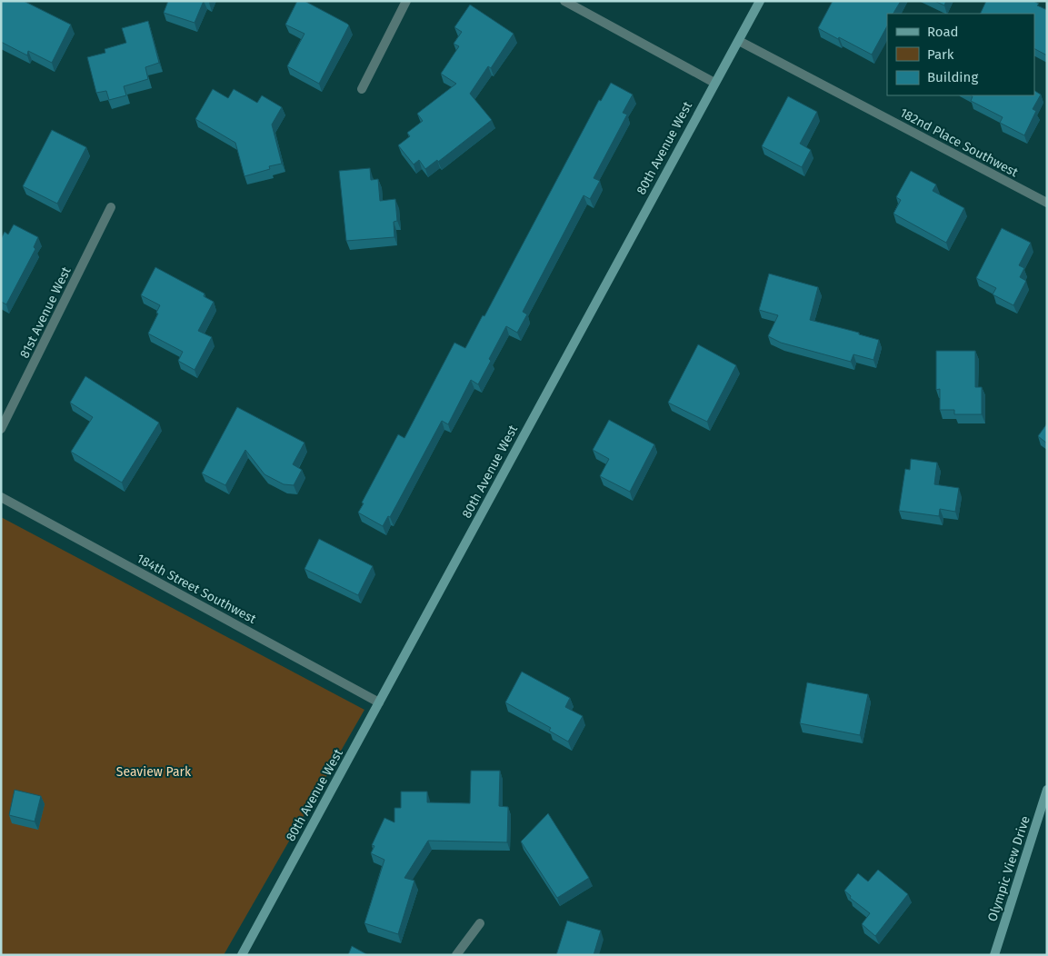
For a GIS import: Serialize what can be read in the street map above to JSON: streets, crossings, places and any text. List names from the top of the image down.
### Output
{
  "streets": {
    "street": [
      "182nd Place Southwest",
      "80th Avenue West",
      "81st Avenue West",
      "184th Street Southwest",
      "Olympic View Drive"
    ]
  },
  "crossings": [
    ["182nd Place Southwest", "80th Avenue West"],
    ["80th Avenue West", "184th Street Southwest"]
  ],
  "parks": ["Seaview Park"],
  "legend": ["Road", "Park", "Building"]
}
